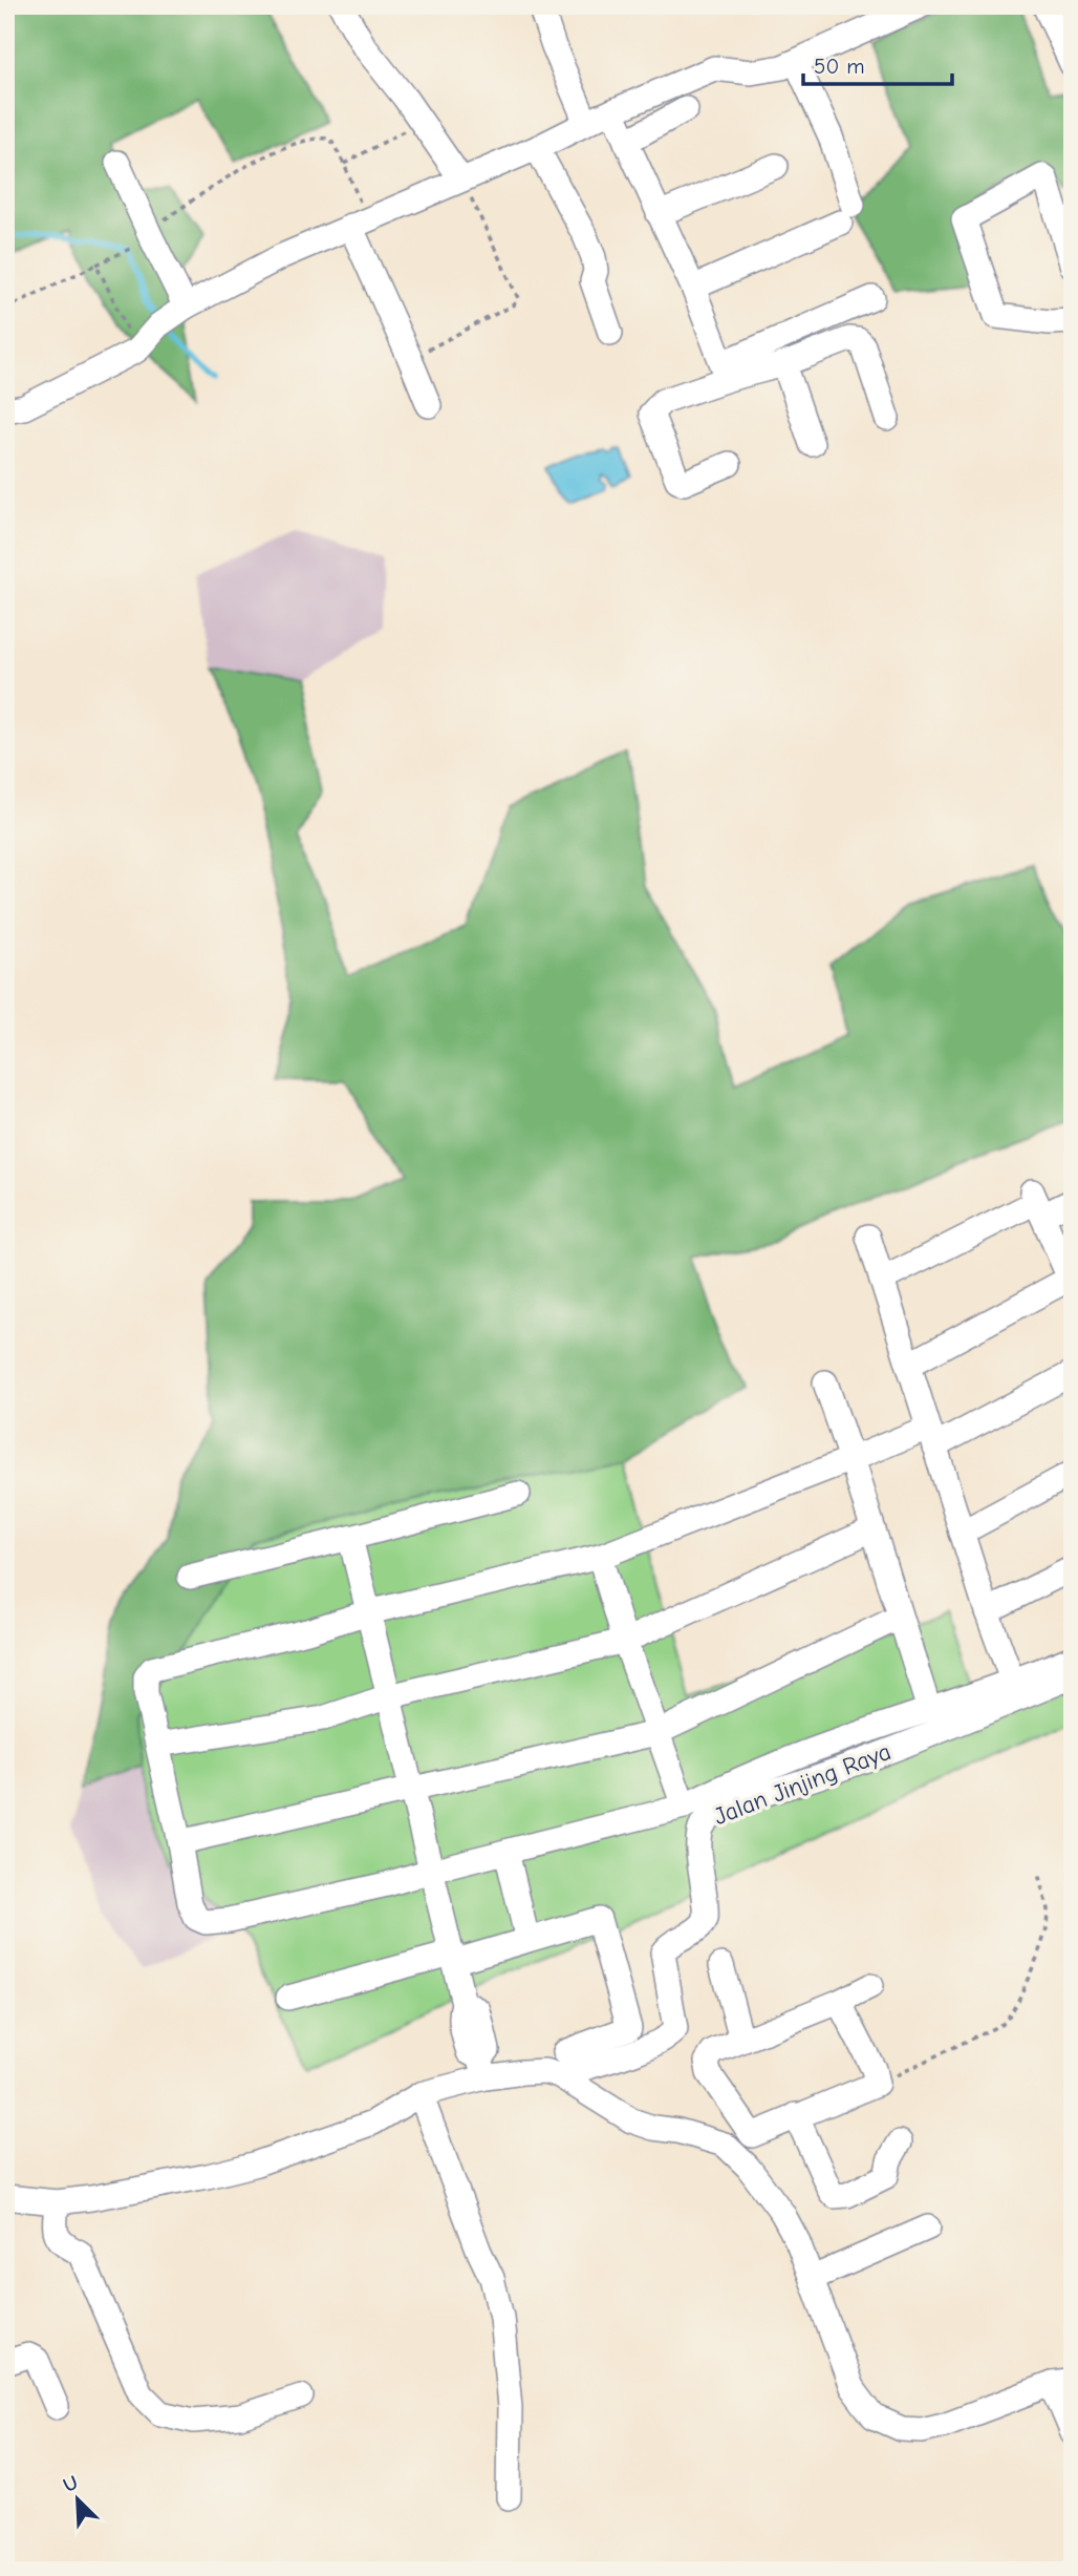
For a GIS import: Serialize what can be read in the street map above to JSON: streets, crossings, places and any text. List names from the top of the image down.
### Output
{
  "streets": {
    "street": ["Jalan Jinjing Raya"]
  },
  "scale_bar": "50 m",
  "north": "top left"
}
